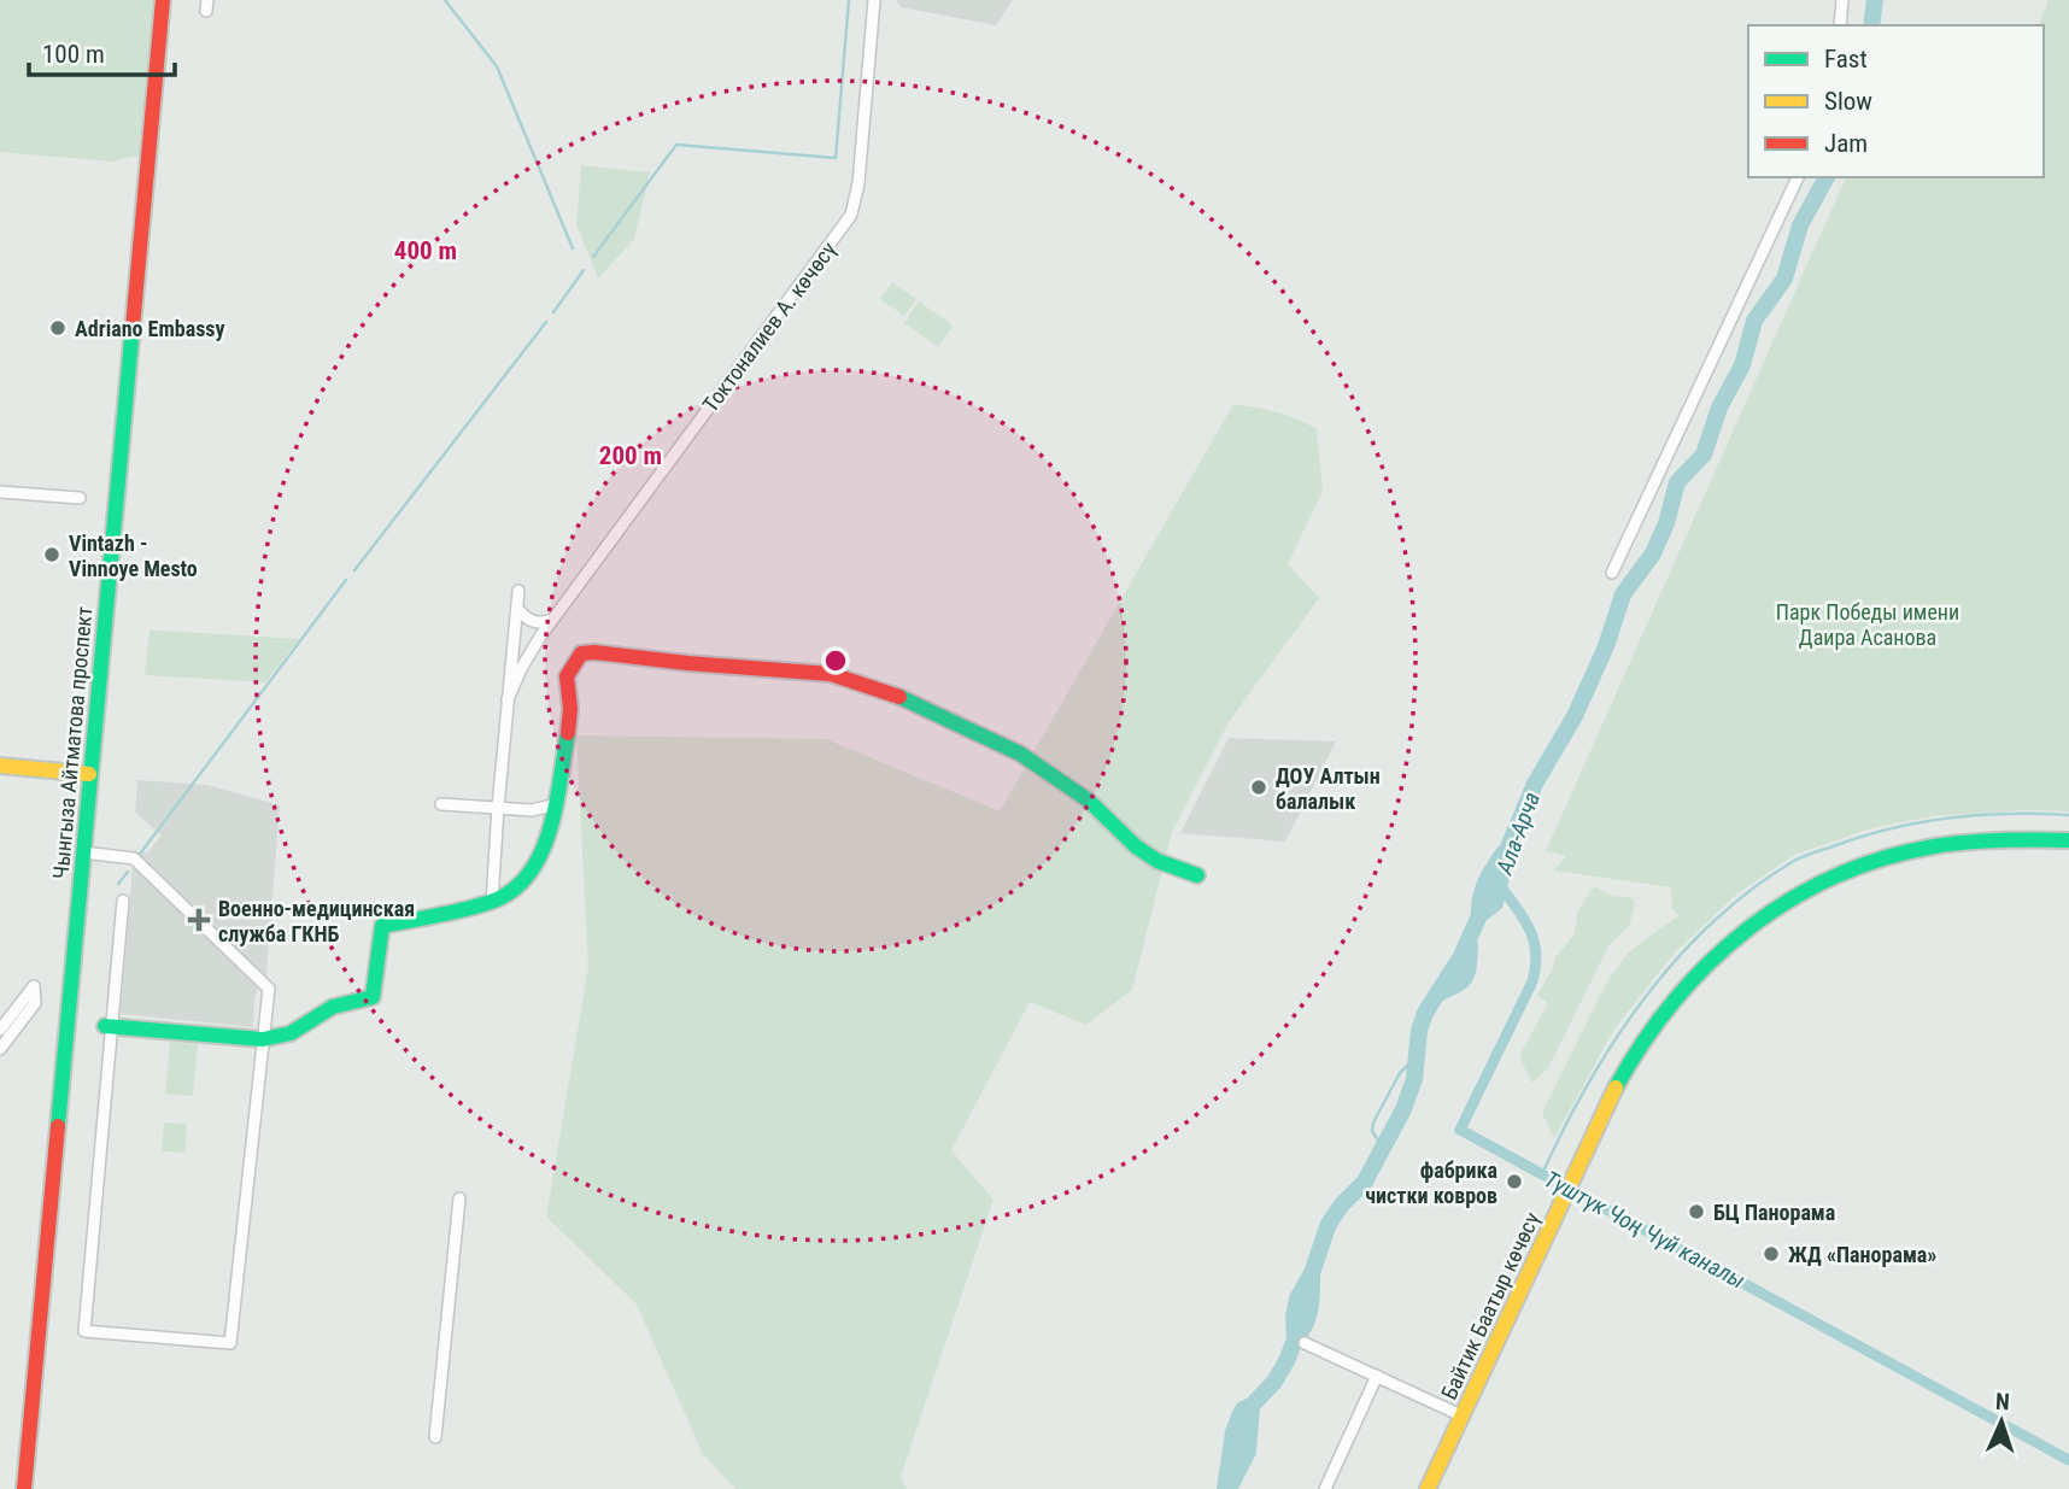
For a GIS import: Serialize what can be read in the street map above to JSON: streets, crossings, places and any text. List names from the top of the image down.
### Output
{
  "streets": {
    "main road": ["Чынгыза Айтматова проспект", "Байтик Баатыр көчөсү"],
    "street": ["Токтоналиев А. көчөсү"]
  },
  "water": ["Ала-Арча", "Түштүк Чоң Чүй каналы"],
  "parks": ["Парк Победы имени Даира Асанова"],
  "places": {
    "other": [
      "Adriano Embassy",
      "Vintazh - Vinnoye Mesto",
      "ДОУ Алтын балалык",
      "фабрика чистки ковров",
      "БЦ Панорама",
      "ЖД «Панорама»"
    ],
    "health": ["Военно-медицинская служба ГКНБ"]
  },
  "legend": ["Fast", "Slow", "Jam"],
  "scale_bar": "100 m",
  "north": "top",
  "rings": ["400 m", "200 m"]
}
